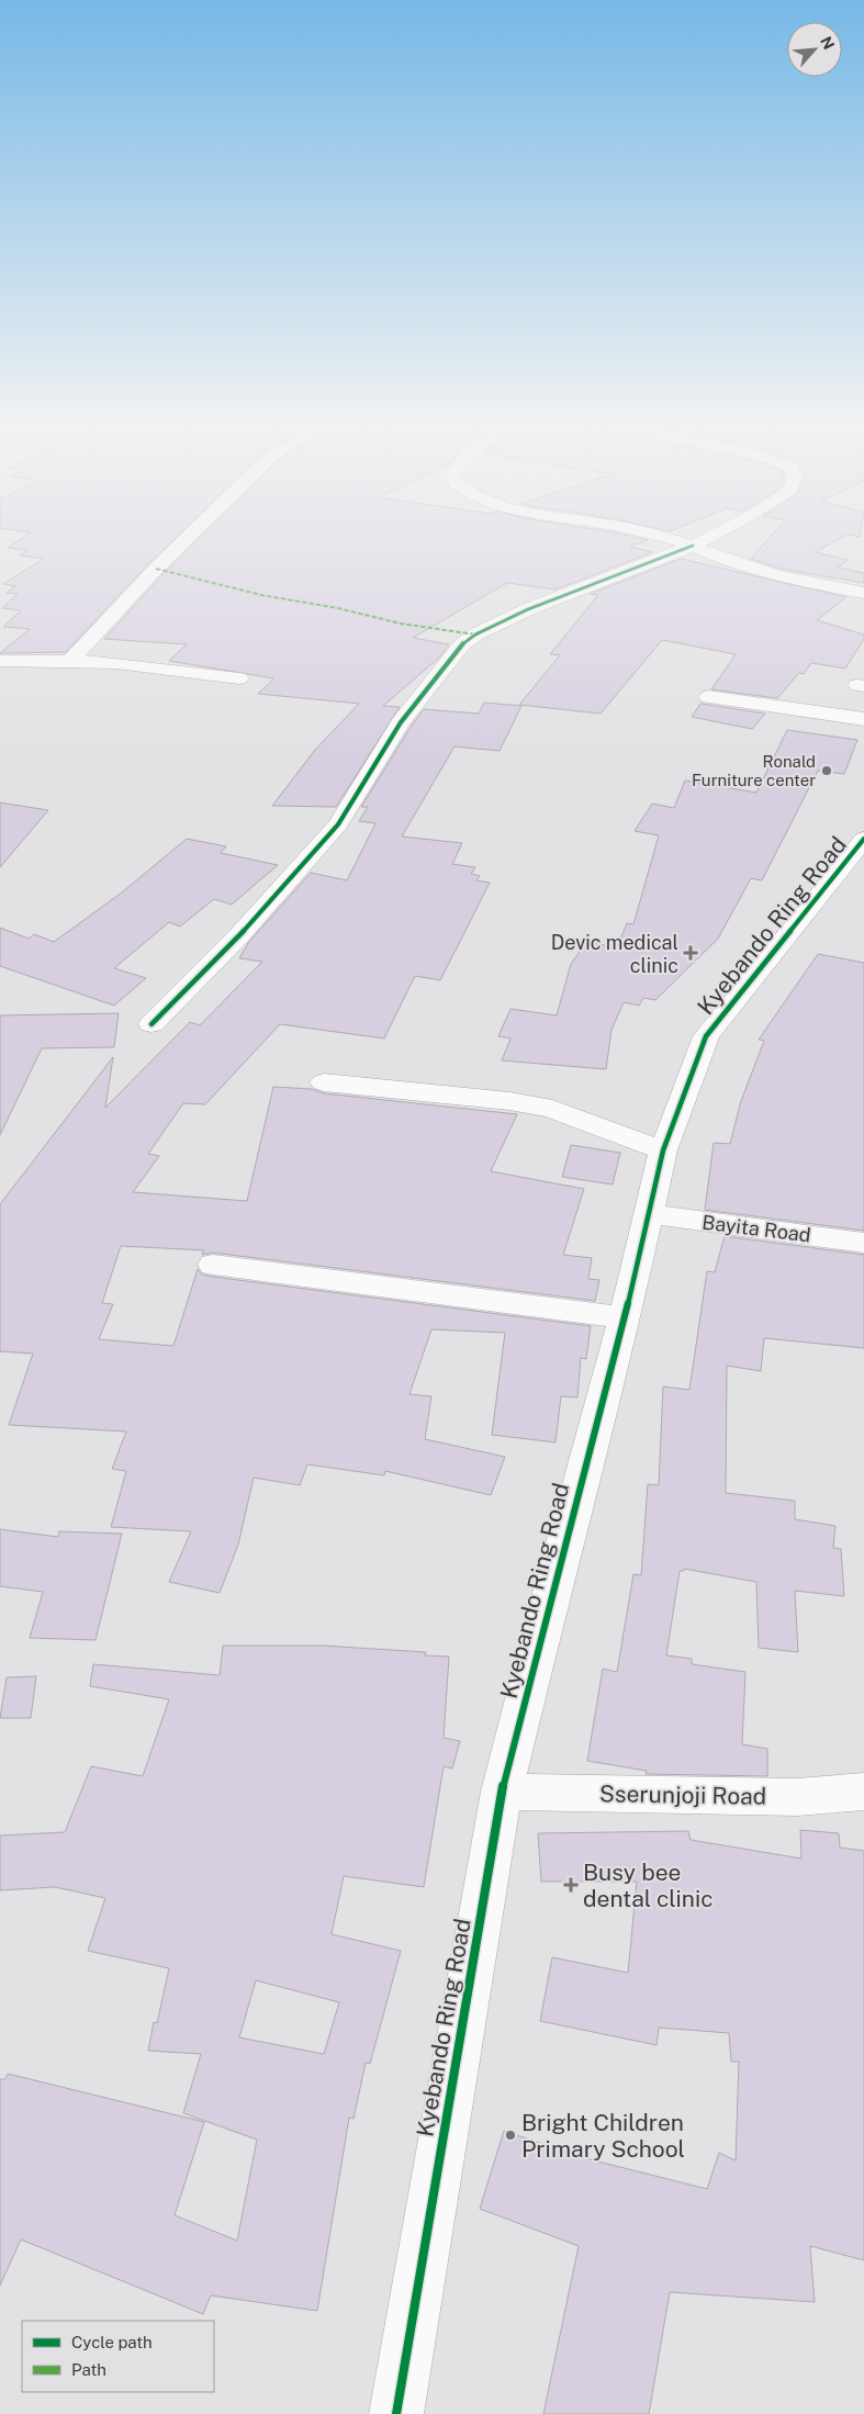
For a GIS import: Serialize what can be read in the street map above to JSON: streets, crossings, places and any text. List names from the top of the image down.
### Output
{
  "streets": {
    "street": ["Kyebando Ring Road", "Bayita Road", "Sserunjoji Road"]
  },
  "crossings": [
    ["Kyebando Ring Road", "Bayita Road"],
    ["Kyebando Ring Road", "Sserunjoji Road"]
  ],
  "places": {
    "other": ["Ronald Furniture center", "Bright Children Primary School"],
    "health": ["Devic medical clinic", "Busy bee dental clinic"]
  },
  "legend": ["Cycle path", "Path"],
  "north": "top right"
}
